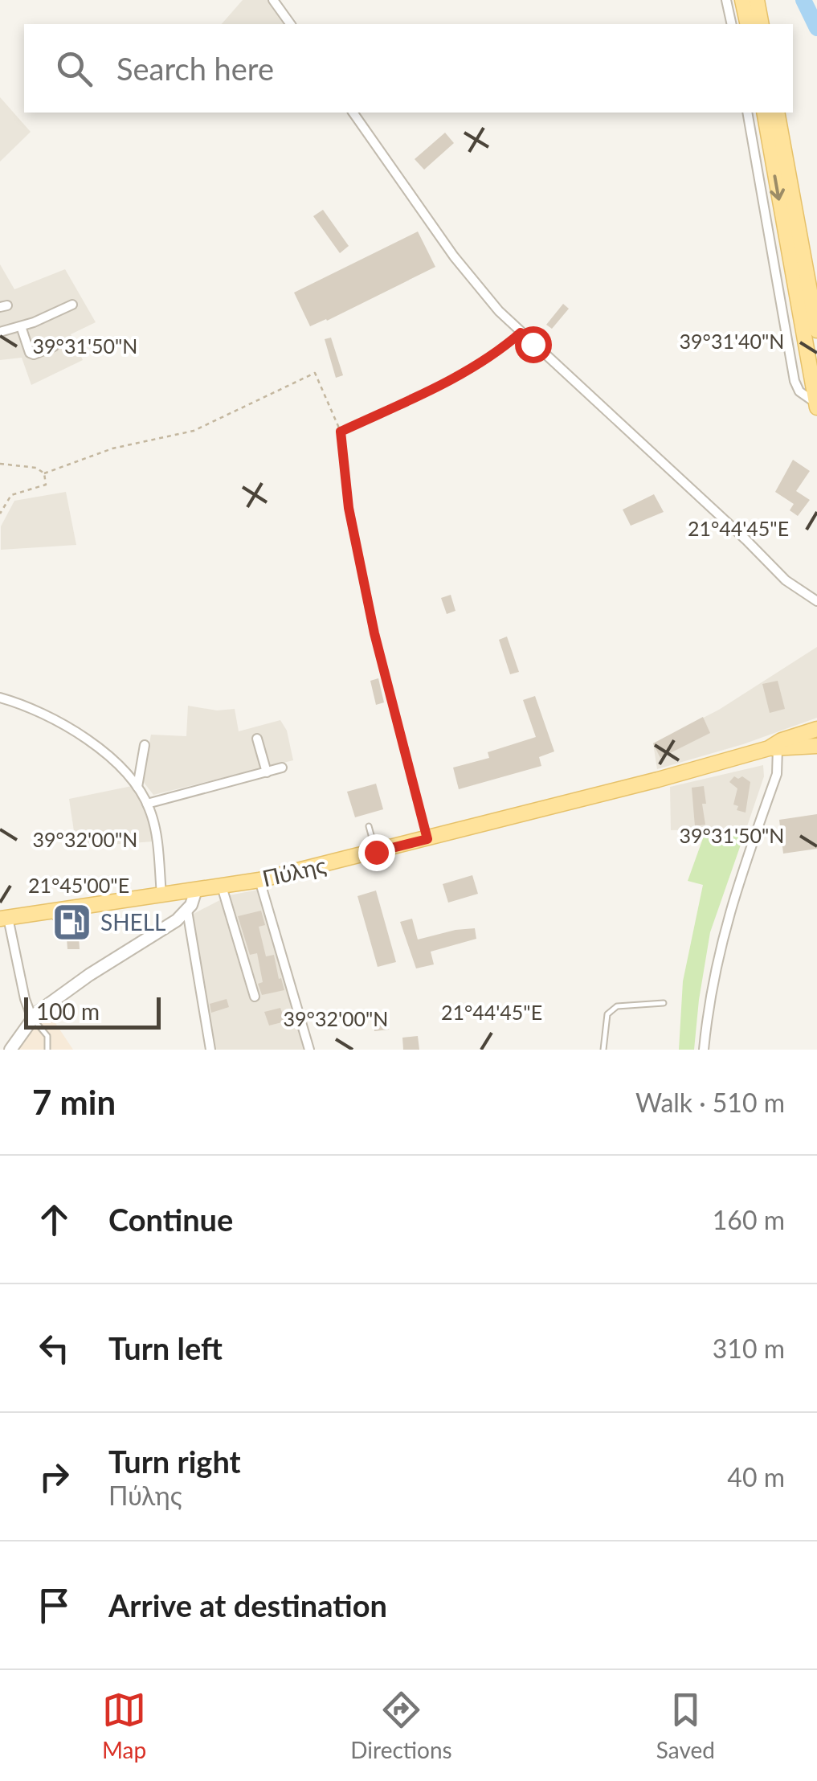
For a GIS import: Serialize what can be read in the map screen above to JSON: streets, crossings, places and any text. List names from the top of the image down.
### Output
{
  "streets": {
    "main road": ["Πύλης"]
  },
  "places": {
    "fuel station": ["SHELL"]
  },
  "scale_bar": "100 m",
  "page": {
    "search": "Search here",
    "scale": "100 m",
    "heading": ["7 min", "Walk · 510 m"],
    "list": [
      ["Continue", "160 m"],
      ["Turn left", "310 m"],
      ["Turn right", "Πύλης", "40 m"],
      "Arrive at destination"
    ],
    "nav": ["Map", "Directions", "Saved"]
  },
  "coordinates": [
    "39°31'40\"N",
    "39°31'50\"N",
    "21°44'45\"E",
    "39°32'00\"N",
    "21°45'00\"E"
  ]
}
